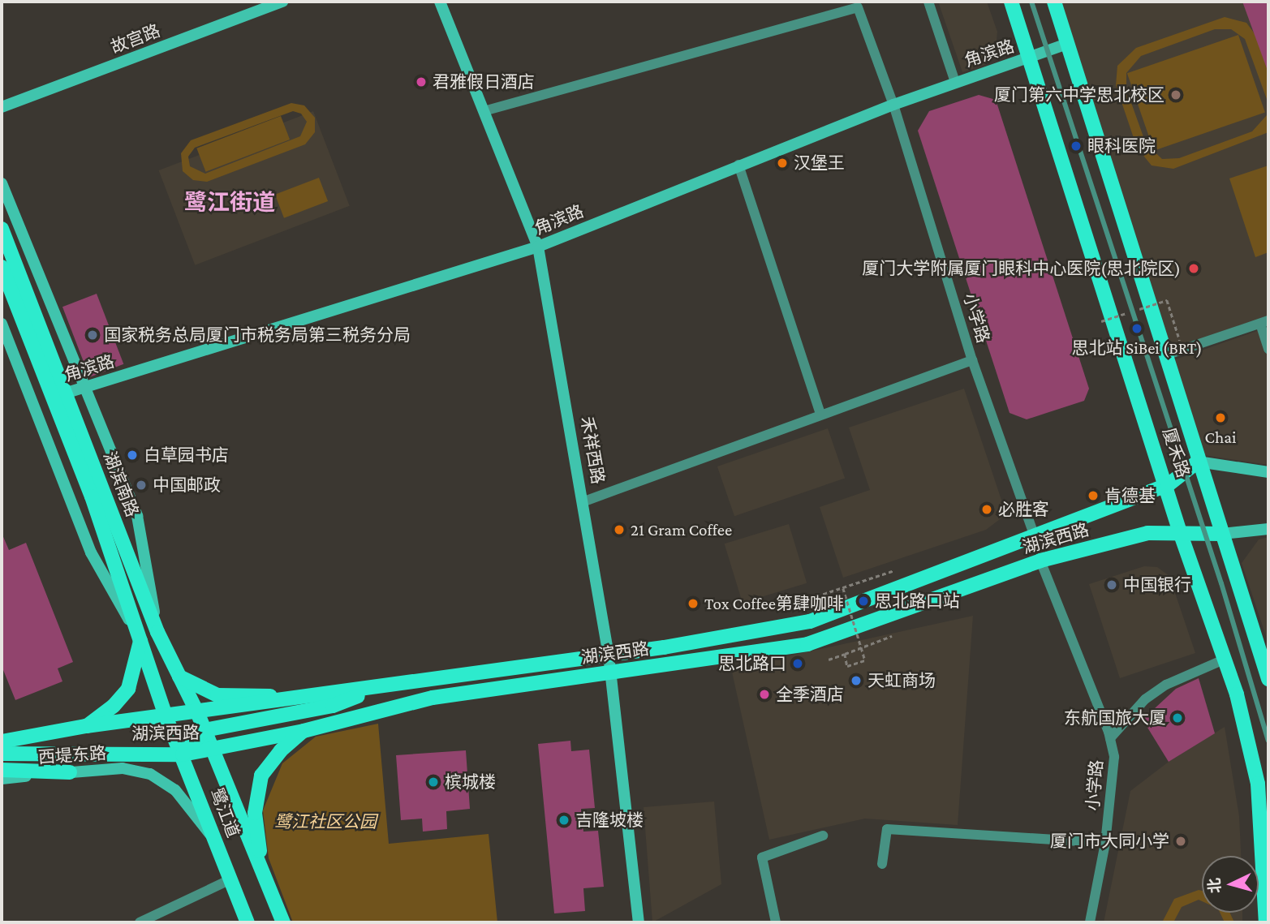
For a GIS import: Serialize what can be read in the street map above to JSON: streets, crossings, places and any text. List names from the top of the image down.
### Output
{
  "streets": {
    "main road": [
      "厦禾路",
      "湖滨南路",
      "湖滨西路",
      "鹭江道"
    ],
    "street": [
      "故宫路",
      "角滨路",
      "小学路",
      "禾祥西路",
      "西堤东路"
    ]
  },
  "crossings": [
    ["角滨路", "小学路"],
    ["角滨路", "禾祥西路"],
    ["角滨路", "厦禾路"],
    ["角滨路", "湖滨南路"],
    ["小学路", "禾祥西路"],
    ["小学路", "湖滨西路"],
    ["禾祥西路", "湖滨西路"],
    ["厦禾路", "湖滨西路"],
    ["湖滨南路", "湖滨西路"],
    ["湖滨南路", "鹭江道"],
    ["湖滨西路", "鹭江道"],
    ["西堤东路", "鹭江道"]
  ],
  "districts": ["鹭江街道"],
  "parks": ["鹭江社区公园"],
  "places": [
    "君雅假日酒店",
    "厦门第六中学思北校区",
    "眼科医院",
    "汉堡王",
    "厦门大学附属厦门眼科中心医院(思北院区)",
    "思北站 SiBei (BRT)",
    "国家税务总局厦门市税务局第三税务分局",
    "Chai",
    "白草园书店",
    "中国邮政",
    "肯德基",
    "必胜客",
    "21 Gram Coffee",
    "中国银行",
    "思北路口站",
    "Tox Coffee第肆咖啡",
    "思北路口",
    "天虹商场",
    "全季酒店",
    "东航国旅大厦",
    "槟城楼",
    "吉隆坡楼",
    "厦门市大同小学"
  ],
  "north": "left"
}
